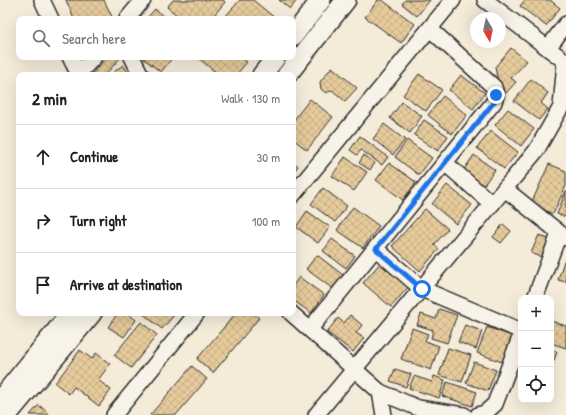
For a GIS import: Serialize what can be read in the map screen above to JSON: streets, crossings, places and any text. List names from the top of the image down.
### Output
{
  "north": "bottom",
  "page": {
    "search": "Search here",
    "heading": ["2 min", "Walk · 130 m"],
    "list": [
      ["Continue", "30 m"],
      ["Turn right", "100 m"],
      "Arrive at destination"
    ],
    "map_buttons": ["+", "−"]
  }
}
